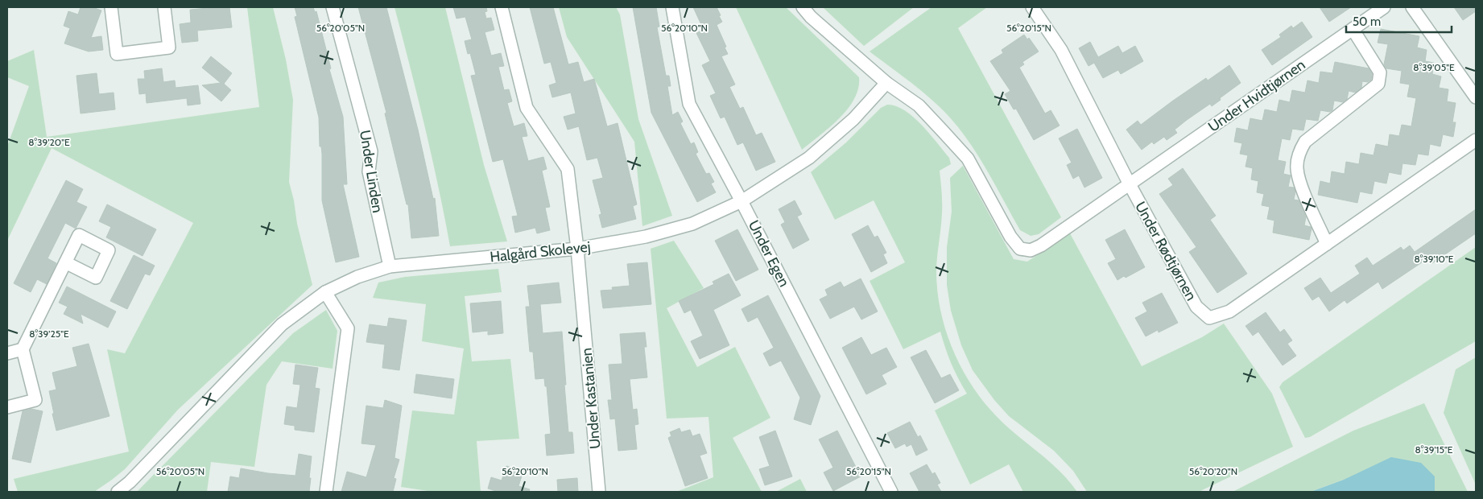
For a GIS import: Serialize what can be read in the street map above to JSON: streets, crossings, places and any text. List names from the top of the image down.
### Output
{
  "streets": {
    "street": [
      "Under Hvidtjørnen",
      "Under Linden",
      "Under Rødtjørnen",
      "Halgård Skolevej",
      "Under Egen",
      "Under Kastanien"
    ]
  },
  "crossings": [
    ["Under Hvidtjørnen", "Under Rødtjørnen"],
    ["Under Hvidtjørnen", "Halgård Skolevej"],
    ["Under Linden", "Halgård Skolevej"],
    ["Halgård Skolevej", "Under Egen"],
    ["Halgård Skolevej", "Under Kastanien"]
  ],
  "scale_bar": "50 m",
  "coordinates": [
    "56°20'05\"N",
    "56°20'15\"N",
    "56°20'10\"N",
    "8°39'05\"E",
    "8°39'20\"E",
    "8°39'10\"E",
    "8°39'25\"E",
    "8°39'15\"E",
    "56°20'20\"N"
  ]
}
